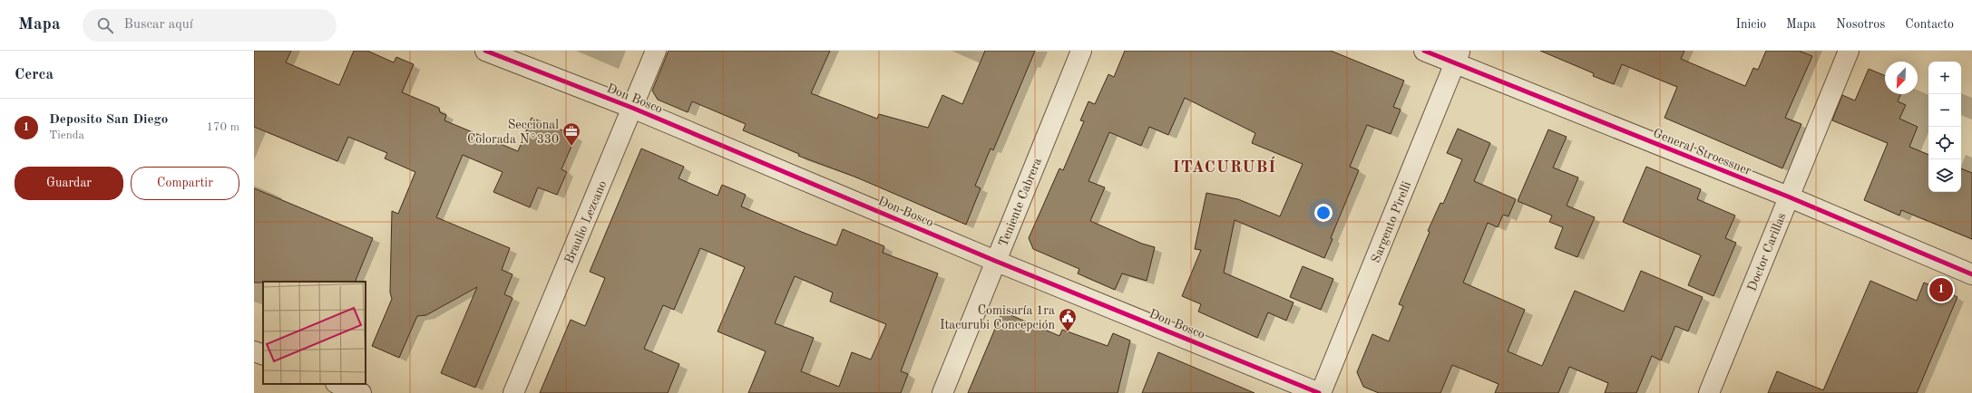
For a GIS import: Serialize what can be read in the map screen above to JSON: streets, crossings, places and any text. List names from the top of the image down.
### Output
{
  "streets": {
    "street": [
      "Don Bosco",
      "General Stroessner",
      "Teniente Cabrera",
      "Braulio Lezcano",
      "Sargento Pirelli",
      "Doctor Carillas"
    ]
  },
  "crossings": [
    ["Don Bosco", "Teniente Cabrera"],
    ["Don Bosco", "Braulio Lezcano"],
    ["Don Bosco", "Sargento Pirelli"],
    ["General Stroessner", "Sargento Pirelli"],
    ["General Stroessner", "Doctor Carillas"]
  ],
  "districts": ["ITACURUBÍ"],
  "places": {
    "office": ["Seccional Colorada N°330"],
    "public building": ["Comisaría 1ra Itacurubi Concepción"]
  },
  "north": "bottom left",
  "page": {
    "header": "Mapa",
    "search": "Buscar aquí",
    "nav": [
      "Inicio",
      "Mapa",
      "Nosotros",
      "Contacto"
    ],
    "heading": "Cerca",
    "map_buttons": ["+", "−"],
    "list": [
      {
        "mark": "1",
        "name": "Deposito San Diego",
        "note": "Tienda",
        "value": "170 m"
      }
    ],
    "buttons": ["Guardar", "Compartir"],
    "pins": "1"
  }
}
